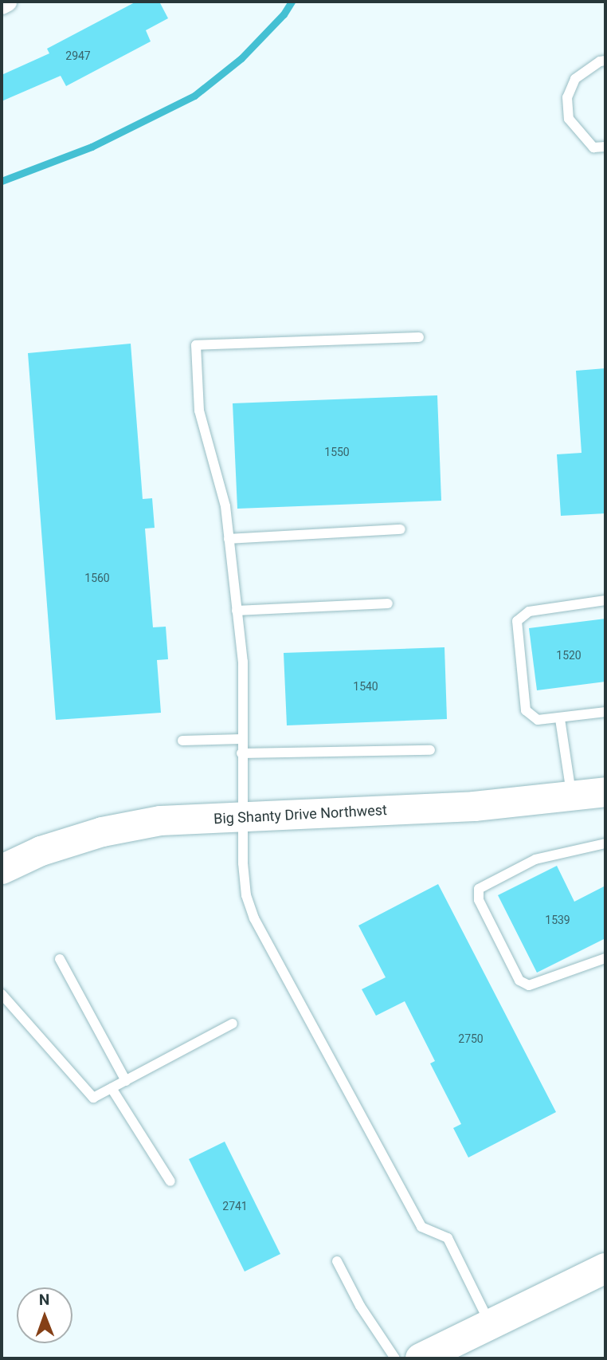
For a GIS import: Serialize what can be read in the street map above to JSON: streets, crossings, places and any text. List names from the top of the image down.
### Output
{
  "streets": {
    "street": ["Big Shanty Drive Northwest"]
  },
  "house_numbers": [
    "2947",
    "1550",
    "1560",
    "1520",
    "1540",
    "1539",
    "2750",
    "2741"
  ],
  "north": "top"
}
